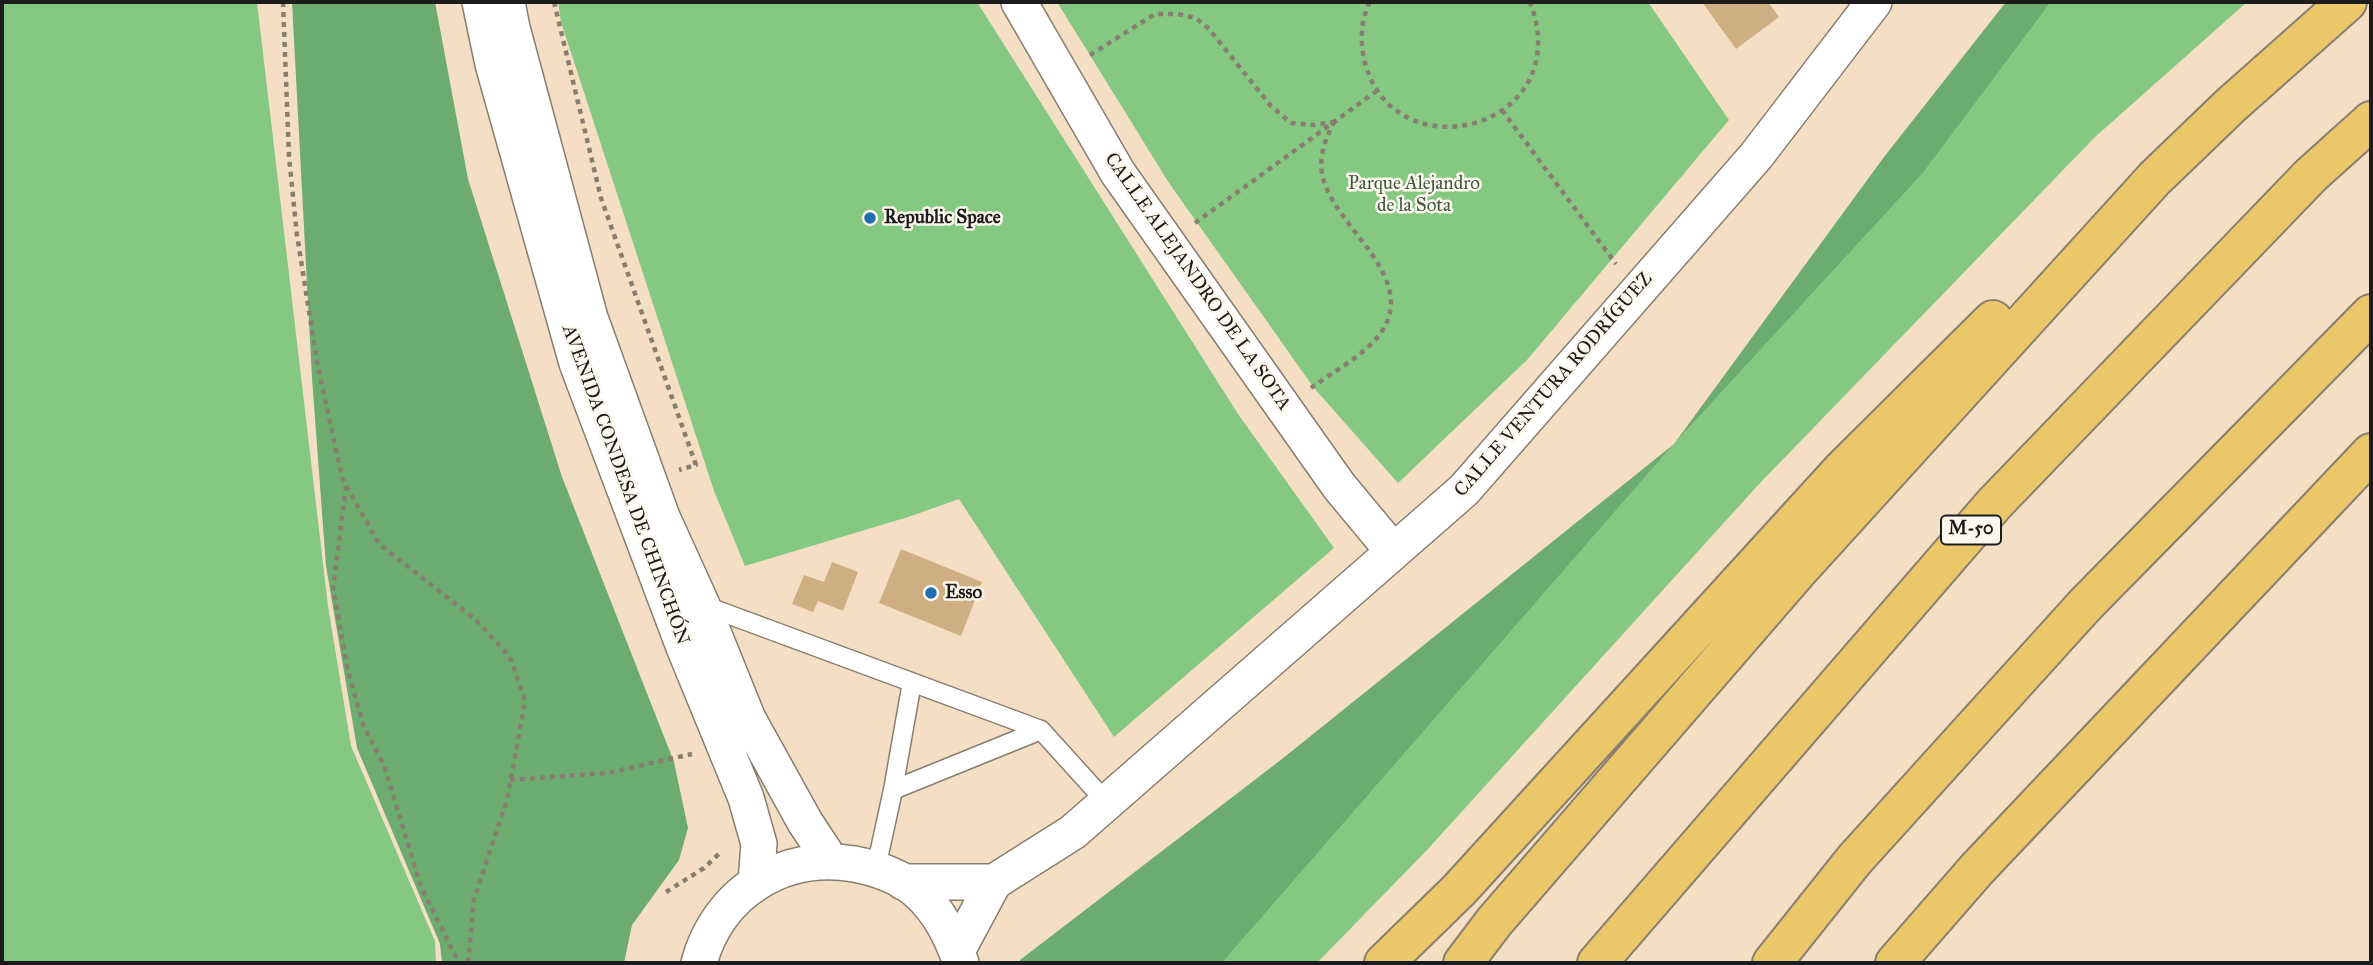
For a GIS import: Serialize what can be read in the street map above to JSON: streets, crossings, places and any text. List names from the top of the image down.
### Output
{
  "streets": {
    "highway": ["M-50"],
    "street": ["CALLE ALEJANDRO DE LA SOTA", "CALLE VENTURA RODRÍGUEZ", "AVENIDA CONDESA DE CHINCHÓN"]
  },
  "crossings": [
    ["CALLE ALEJANDRO DE LA SOTA", "CALLE VENTURA RODRÍGUEZ"]
  ],
  "parks": ["Parque Alejandro de la Sota"],
  "places": ["Republic Space", "Esso"]
}
